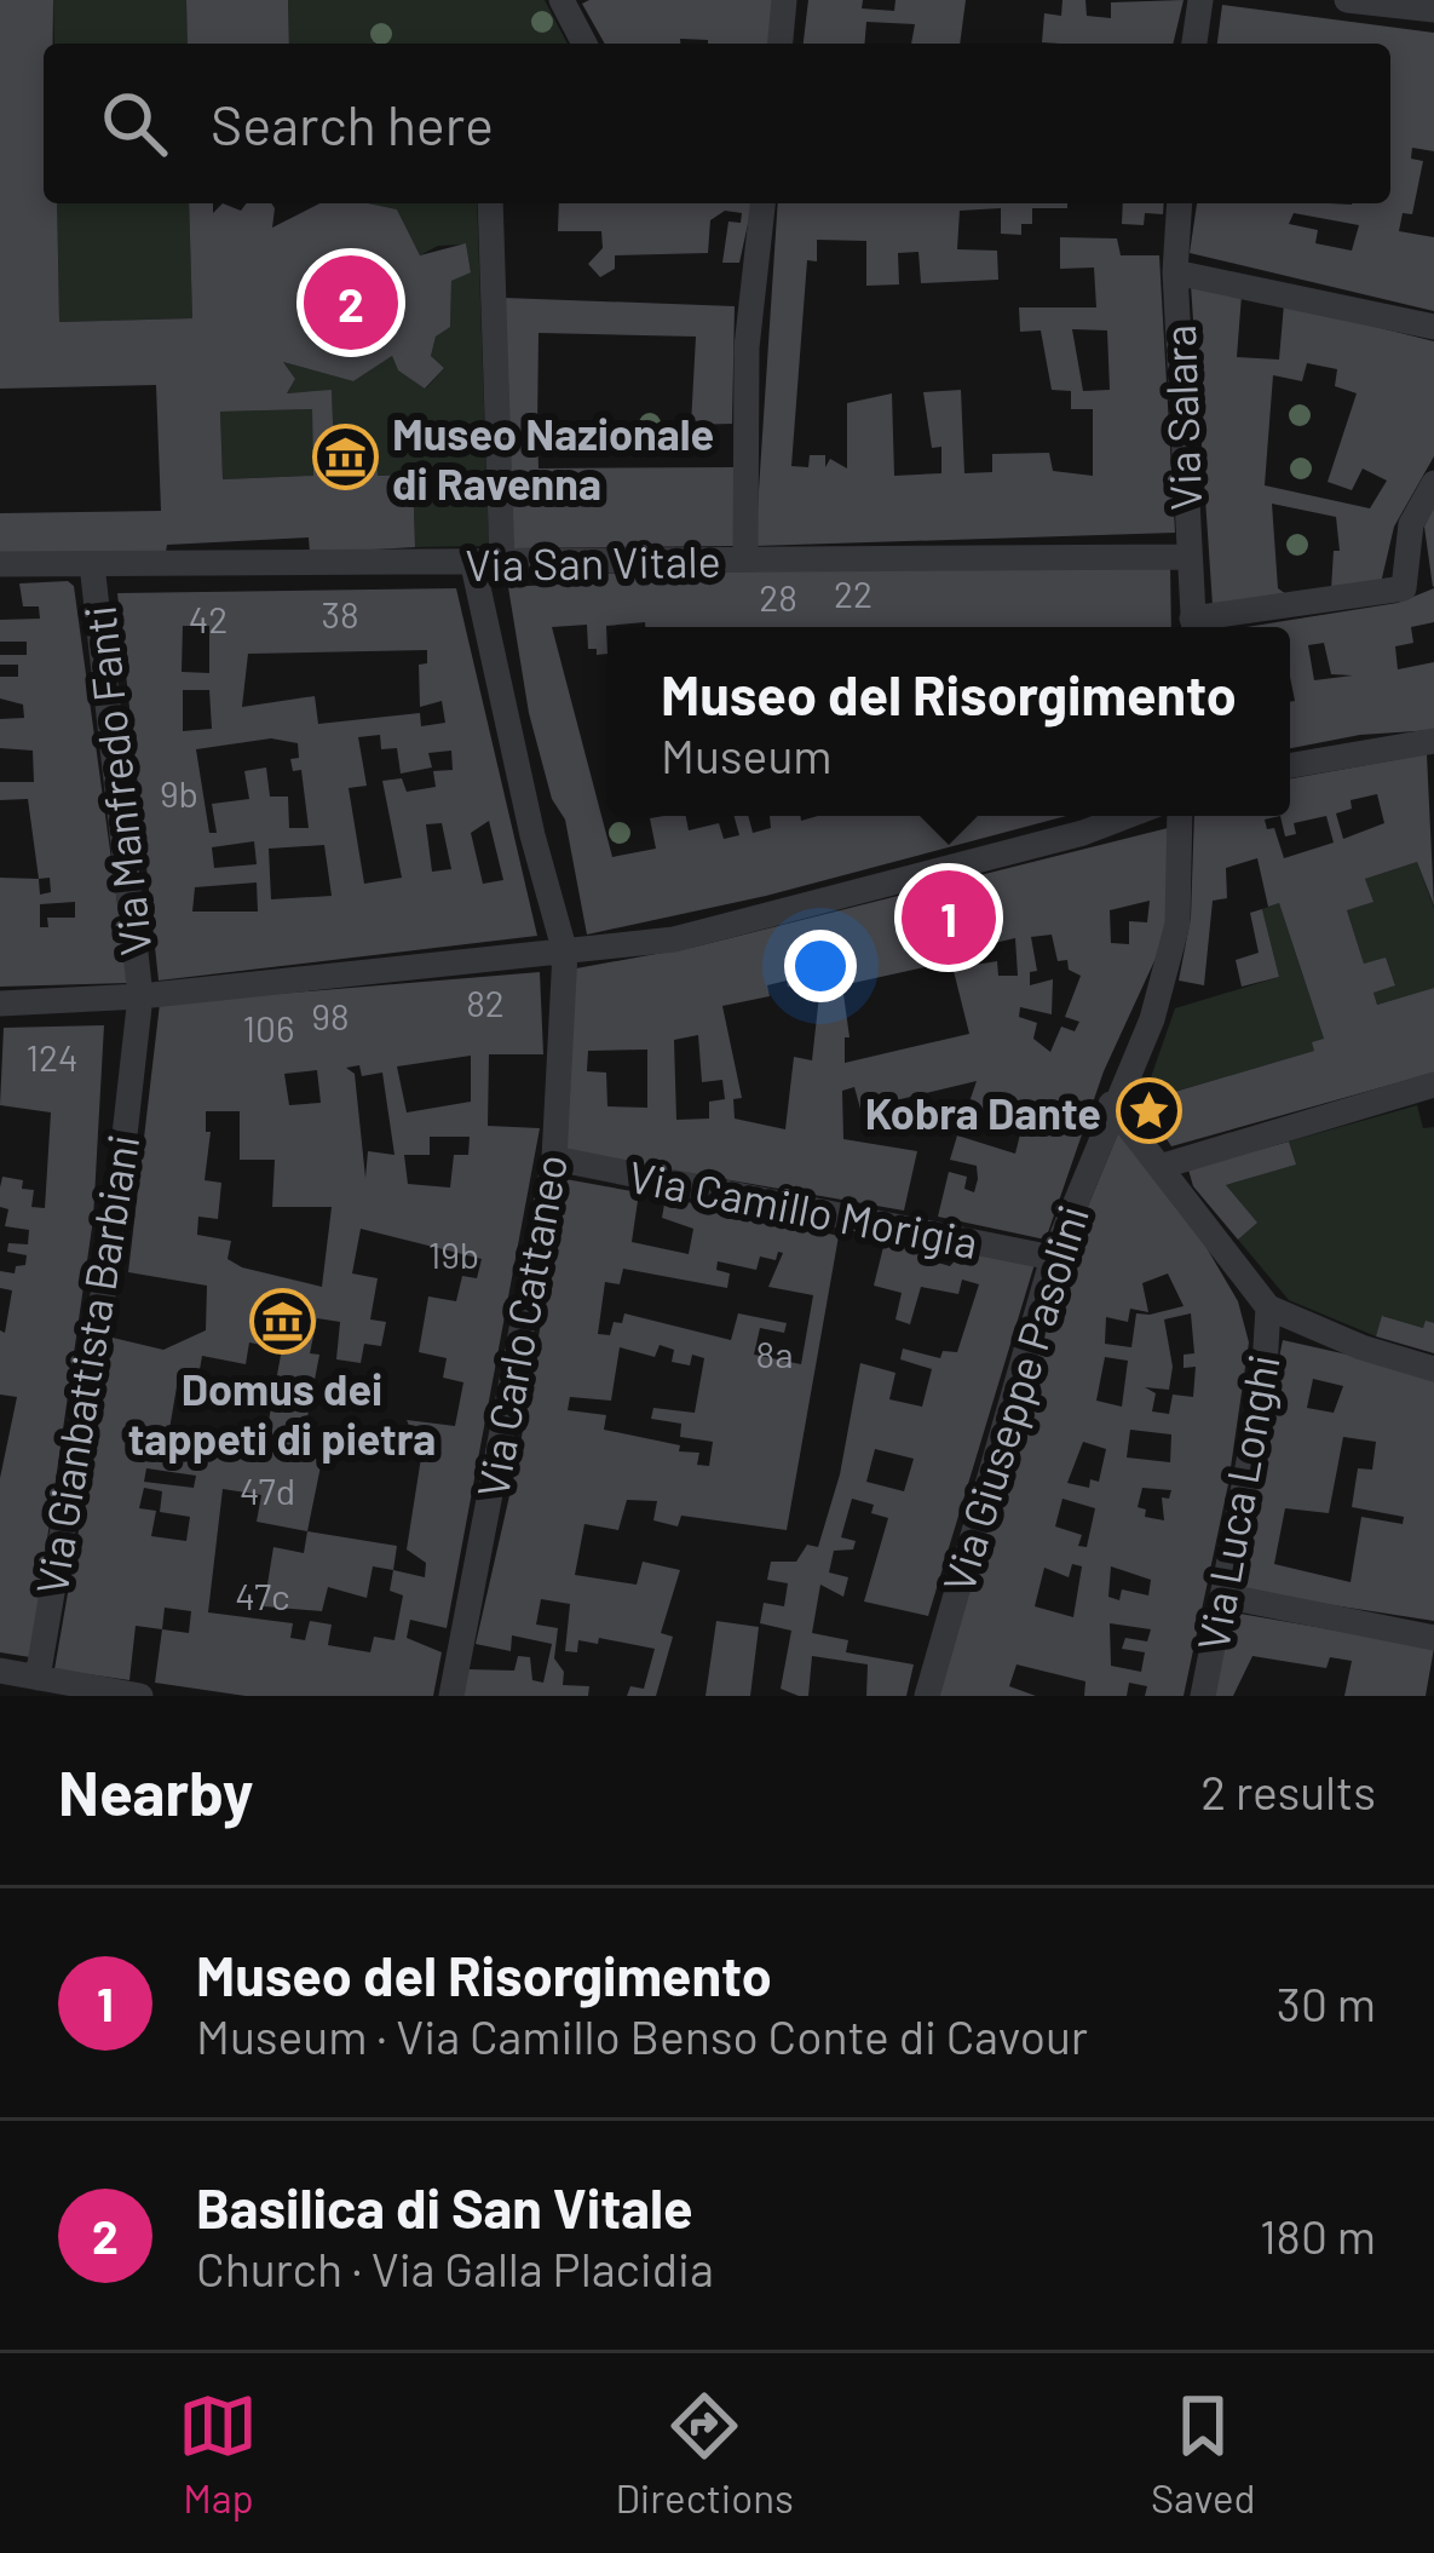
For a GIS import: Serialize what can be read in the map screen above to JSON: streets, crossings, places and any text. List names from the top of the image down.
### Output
{
  "streets": {
    "street": [
      "Via Salara",
      "Via San Vitale",
      "Via Manfredo Fanti",
      "Via Camillo Morigia",
      "Via Carlo Cattaneo",
      "Via Gianbattista Barbiani",
      "Via Giuseppe Pasolini",
      "Via Luca Longhi"
    ]
  },
  "crossings": [
    ["Via Salara", "Via San Vitale"],
    ["Via San Vitale", "Via Manfredo Fanti"],
    ["Via San Vitale", "Via Carlo Cattaneo"],
    ["Via Manfredo Fanti", "Via Gianbattista Barbiani"],
    ["Via Camillo Morigia", "Via Carlo Cattaneo"],
    ["Via Camillo Morigia", "Via Giuseppe Pasolini"]
  ],
  "places": {
    "museum": ["Museo Nazionale di Ravenna", "Domus dei tappeti di pietra"],
    "place": ["Kobra Dante"]
  },
  "house_numbers": [
    "22",
    "28",
    "38",
    "42",
    "9b",
    "82",
    "98",
    "106",
    "124",
    "19b",
    "8a",
    "47d",
    "47c"
  ],
  "page": {
    "search": "Search here",
    "pins": ["2", "1"],
    "popup": ["Museo del Risorgimento", "Museum"],
    "heading": ["Nearby", "2 results"],
    "list": [
      {
        "mark": "1",
        "name": "Museo del Risorgimento",
        "note": "Museum · Via Camillo Benso Conte di Cavour",
        "value": "30 m"
      },
      {
        "mark": "2",
        "name": "Basilica di San Vitale",
        "note": "Church · Via Galla Placidia",
        "value": "180 m"
      }
    ],
    "nav": ["Map", "Directions", "Saved"]
  }
}
